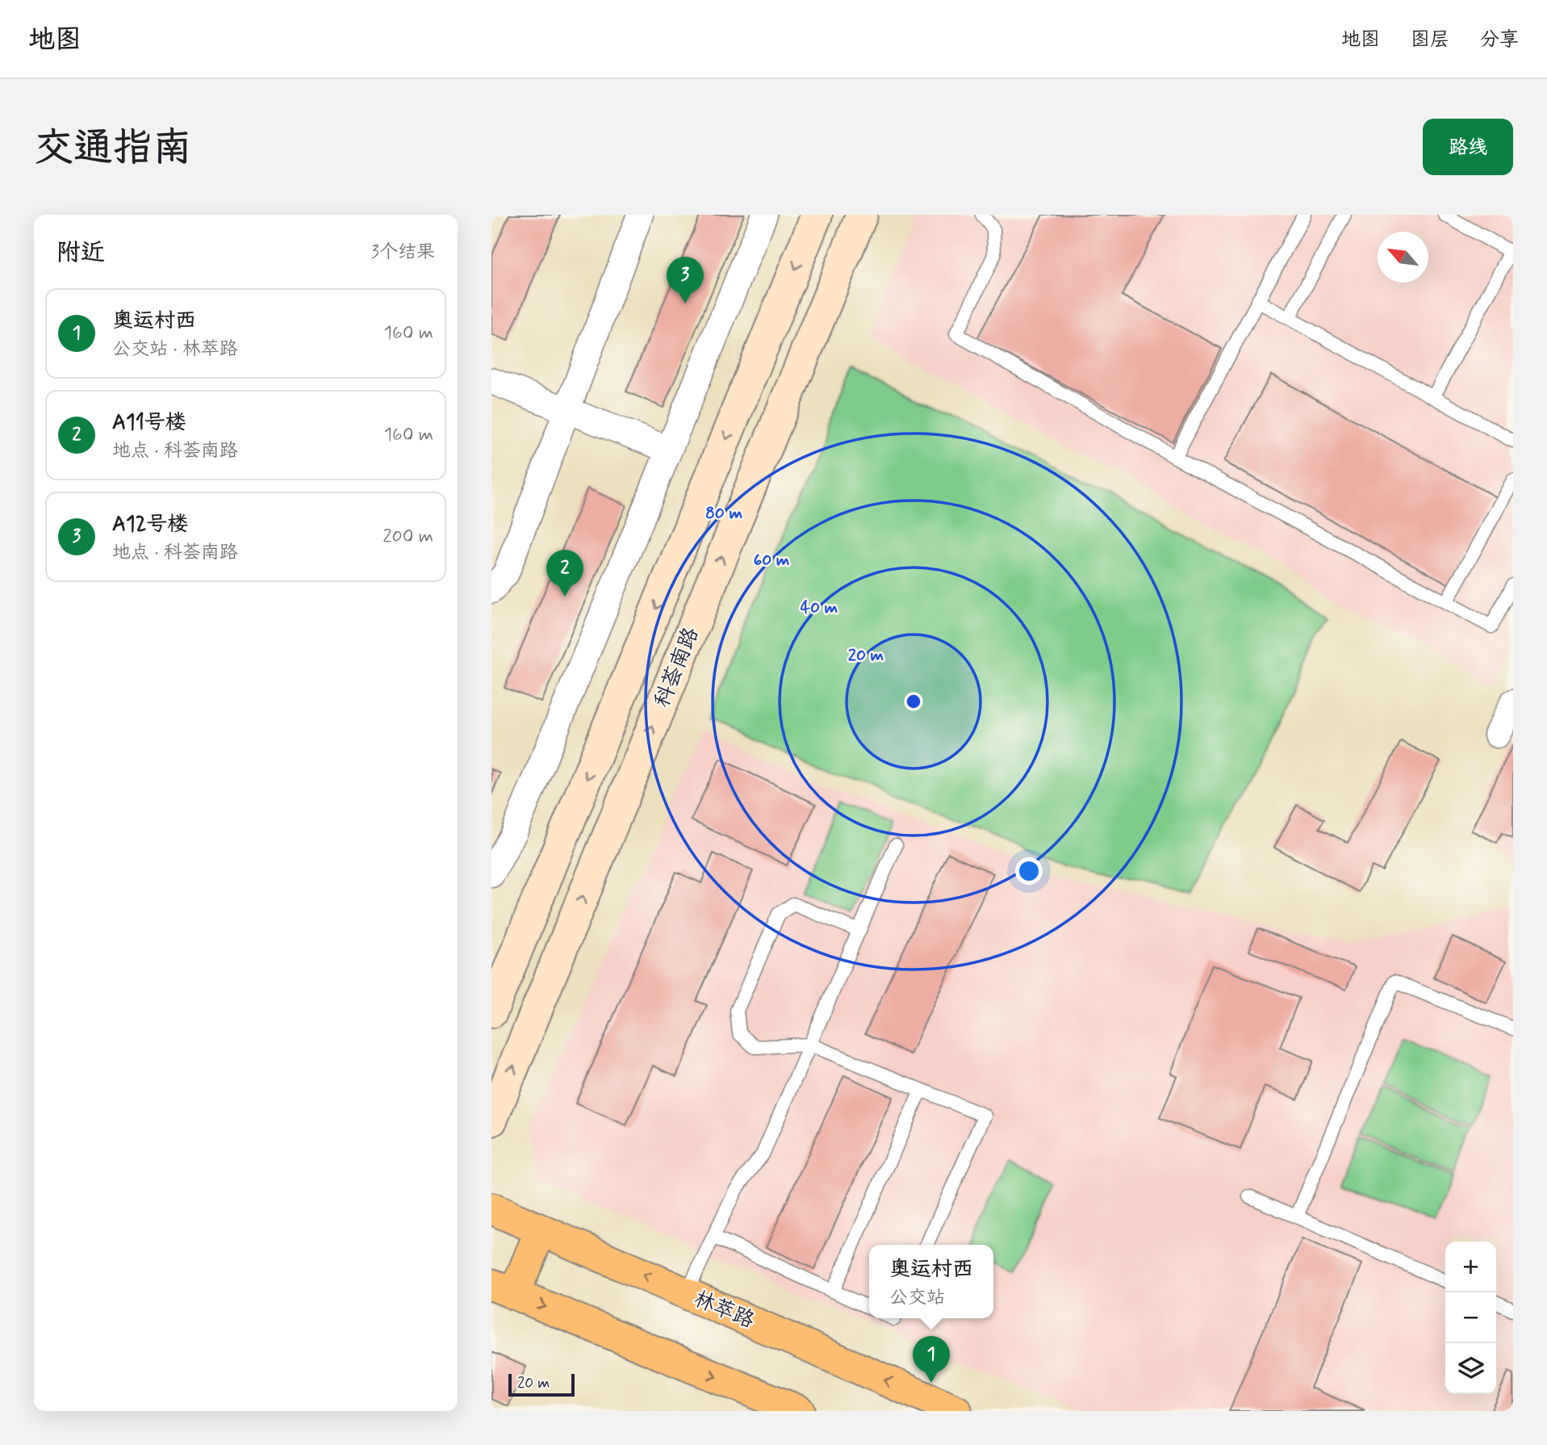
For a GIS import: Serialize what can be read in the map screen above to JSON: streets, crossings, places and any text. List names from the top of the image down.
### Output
{
  "streets": {
    "main road": ["林萃路"],
    "street": ["科荟南路"]
  },
  "scale_bar": "20 m",
  "north": "top left",
  "page": {
    "header": "地图",
    "nav": ["地图", "图层", "分享"],
    "title": "交通指南",
    "buttons": "路线",
    "heading": ["附近", "3个结果"],
    "pins": ["3", "2", "1"],
    "list": [
      {
        "mark": "1",
        "name": "奥运村西",
        "note": "公交站 · 林萃路",
        "value": "160 m"
      },
      {
        "mark": "2",
        "name": "A11号楼",
        "note": "地点 · 科荟南路",
        "value": "160 m"
      },
      {
        "mark": "3",
        "name": "A12号楼",
        "note": "地点 · 科荟南路",
        "value": "200 m"
      }
    ],
    "map_buttons": ["+", "−"],
    "popup": ["奥运村西", "公交站"],
    "scale": "20 m"
  },
  "rings": [
    "80 m",
    "60 m",
    "40 m",
    "20 m"
  ]
}
